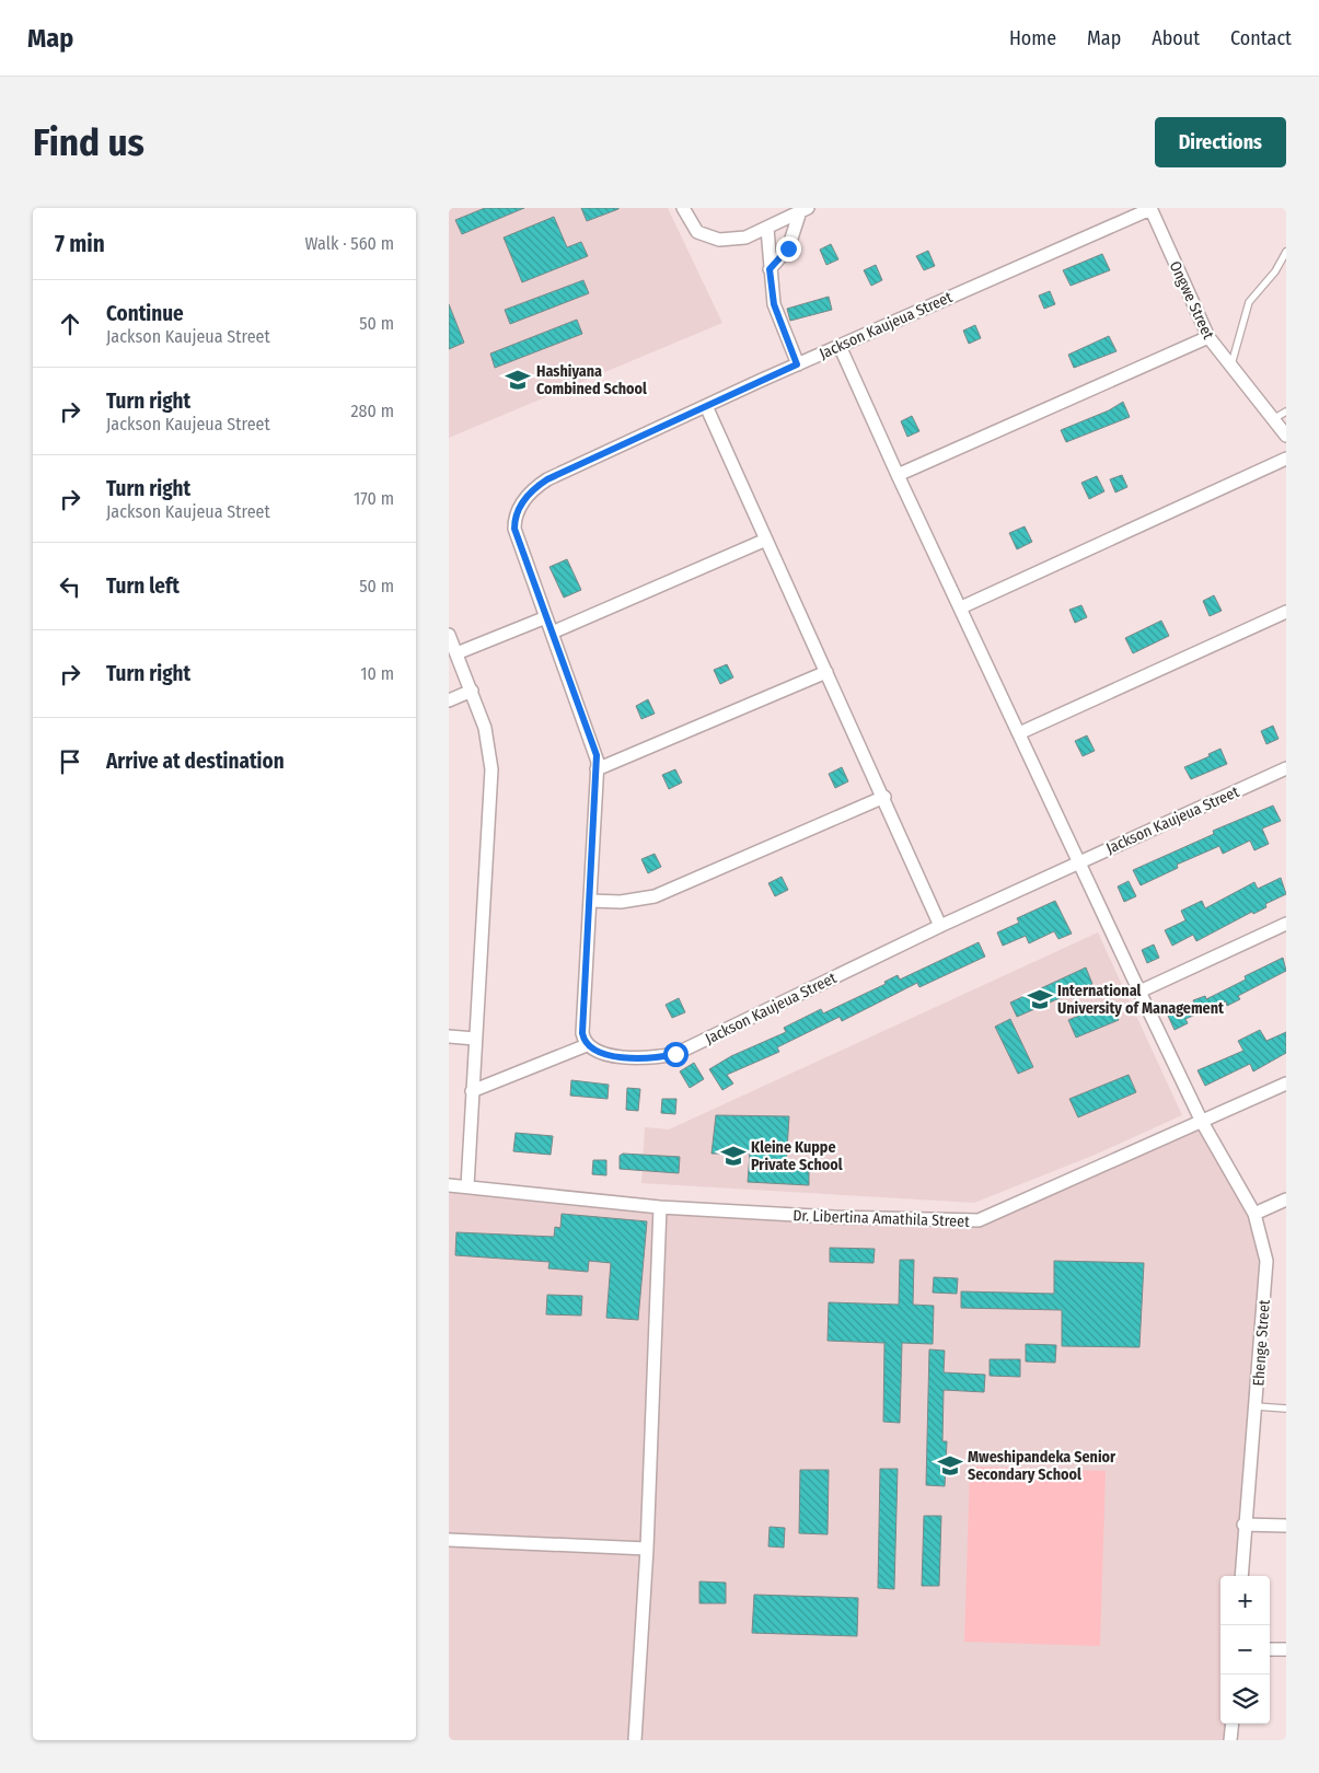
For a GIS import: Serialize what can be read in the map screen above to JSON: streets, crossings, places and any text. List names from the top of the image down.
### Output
{
  "streets": {
    "street": [
      "Ongwe Street",
      "Jackson Kaujeua Street",
      "Dr. Libertina Amathila Street",
      "Ehenge Street"
    ]
  },
  "crossings": [
    ["Ongwe Street", "Jackson Kaujeua Street"],
    ["Jackson Kaujeua Street", "Ehenge Street"],
    ["Dr. Libertina Amathila Street", "Ehenge Street"]
  ],
  "places": {
    "school or university": [
      "Hashiyana Combined School",
      "International University of Management",
      "Kleine Kuppe Private School",
      "Mweshipandeka Senior Secondary School"
    ]
  },
  "page": {
    "header": "Map",
    "nav": [
      "Home",
      "Map",
      "About",
      "Contact"
    ],
    "buttons": "Directions",
    "title": "Find us",
    "heading": ["7 min", "Walk · 560 m"],
    "list": [
      ["Continue", "Jackson Kaujeua Street", "50 m"],
      ["Turn right", "Jackson Kaujeua Street", "280 m"],
      ["Turn right", "Jackson Kaujeua Street", "170 m"],
      ["Turn left", "50 m"],
      ["Turn right", "10 m"],
      "Arrive at destination"
    ],
    "map_buttons": ["+", "−"]
  }
}
